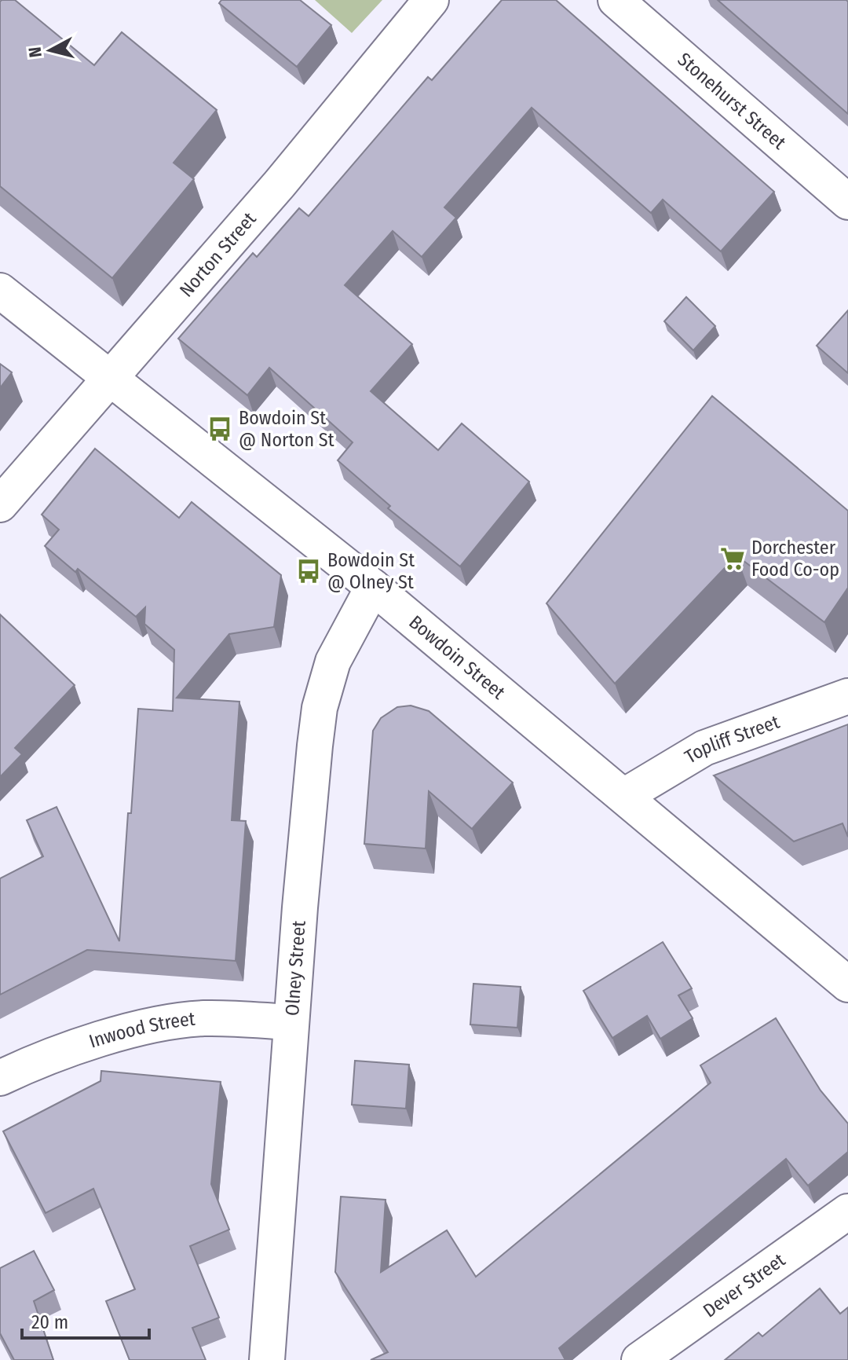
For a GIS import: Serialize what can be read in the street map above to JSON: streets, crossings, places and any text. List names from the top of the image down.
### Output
{
  "streets": {
    "street": [
      "Stonehurst Street",
      "Norton Street",
      "Bowdoin Street",
      "Topliff Street",
      "Olney Street",
      "Inwood Street",
      "Dever Street"
    ]
  },
  "crossings": [
    ["Norton Street", "Bowdoin Street"],
    ["Bowdoin Street", "Topliff Street"],
    ["Bowdoin Street", "Olney Street"],
    ["Olney Street", "Inwood Street"]
  ],
  "places": {
    "bus stop": ["Bowdoin St @ Norton St", "Bowdoin St @ Olney St"],
    "supermarket": ["Dorchester Food Co-op"]
  },
  "scale_bar": "20 m",
  "north": "left"
}
